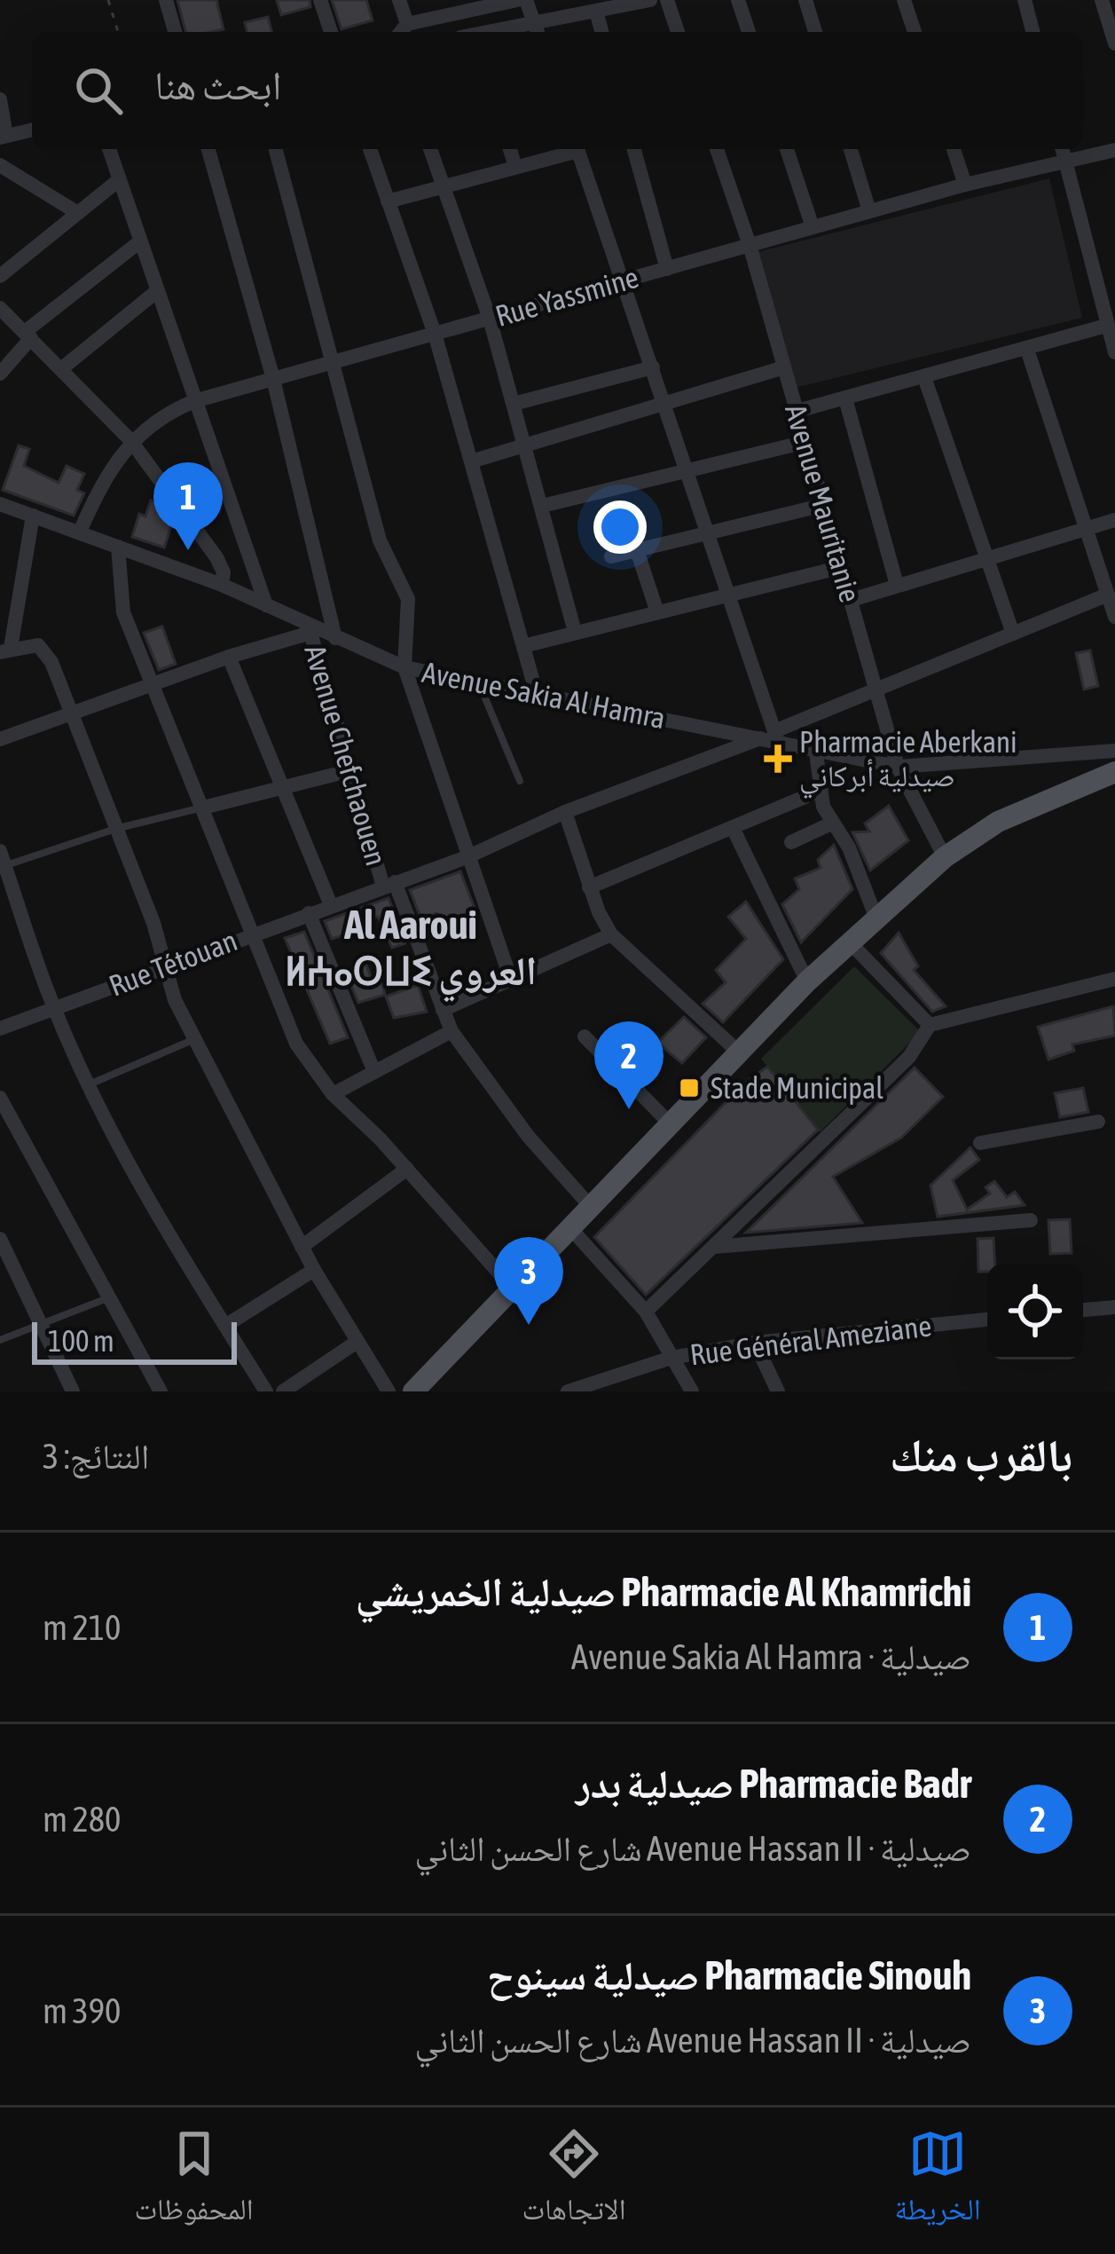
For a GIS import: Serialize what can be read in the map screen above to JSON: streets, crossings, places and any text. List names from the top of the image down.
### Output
{
  "streets": {
    "street": [
      "Rue Yassmine",
      "Avenue Mauritanie",
      "Avenue Sakia Al Hamra",
      "Avenue Chefchaouen",
      "Rue Tétouan",
      "Rue Général Ameziane"
    ]
  },
  "crossings": [
    ["Rue Yassmine", "Avenue Mauritanie"],
    ["Rue Yassmine", "Avenue Sakia Al Hamra"],
    ["Avenue Mauritanie", "Avenue Sakia Al Hamra"],
    ["Avenue Sakia Al Hamra", "Avenue Chefchaouen"],
    ["Avenue Chefchaouen", "Rue Tétouan"]
  ],
  "districts": ["Al Aaroui ⵍⵄⴰⵔⵡⵉ العروي"],
  "places": {
    "health": ["Pharmacie Aberkani صيدلية أبركاني"],
    "transit": ["Stade Municipal"]
  },
  "scale_bar": "100 m",
  "page": {
    "search": "ابحث هنا",
    "pins": ["1", "2", "3"],
    "scale": "100 m",
    "heading": ["بالقرب منك", "النتائج: 3"],
    "list": [
      {
        "mark": "1",
        "name": "Pharmacie Al Khamrichi صيدلية الخمريشي",
        "note": "صيدلية · Avenue Sakia Al Hamra",
        "value": "210 m"
      },
      {
        "mark": "2",
        "name": "Pharmacie Badr صيدلية بدر",
        "note": "صيدلية · Avenue Hassan II شارع الحسن الثاني",
        "value": "280 m"
      },
      {
        "mark": "3",
        "name": "Pharmacie Sinouh صيدلية سينوح",
        "note": "صيدلية · Avenue Hassan II شارع الحسن الثاني",
        "value": "390 m"
      }
    ],
    "nav": ["الخريطة", "الاتجاهات", "المحفوظات"]
  }
}
